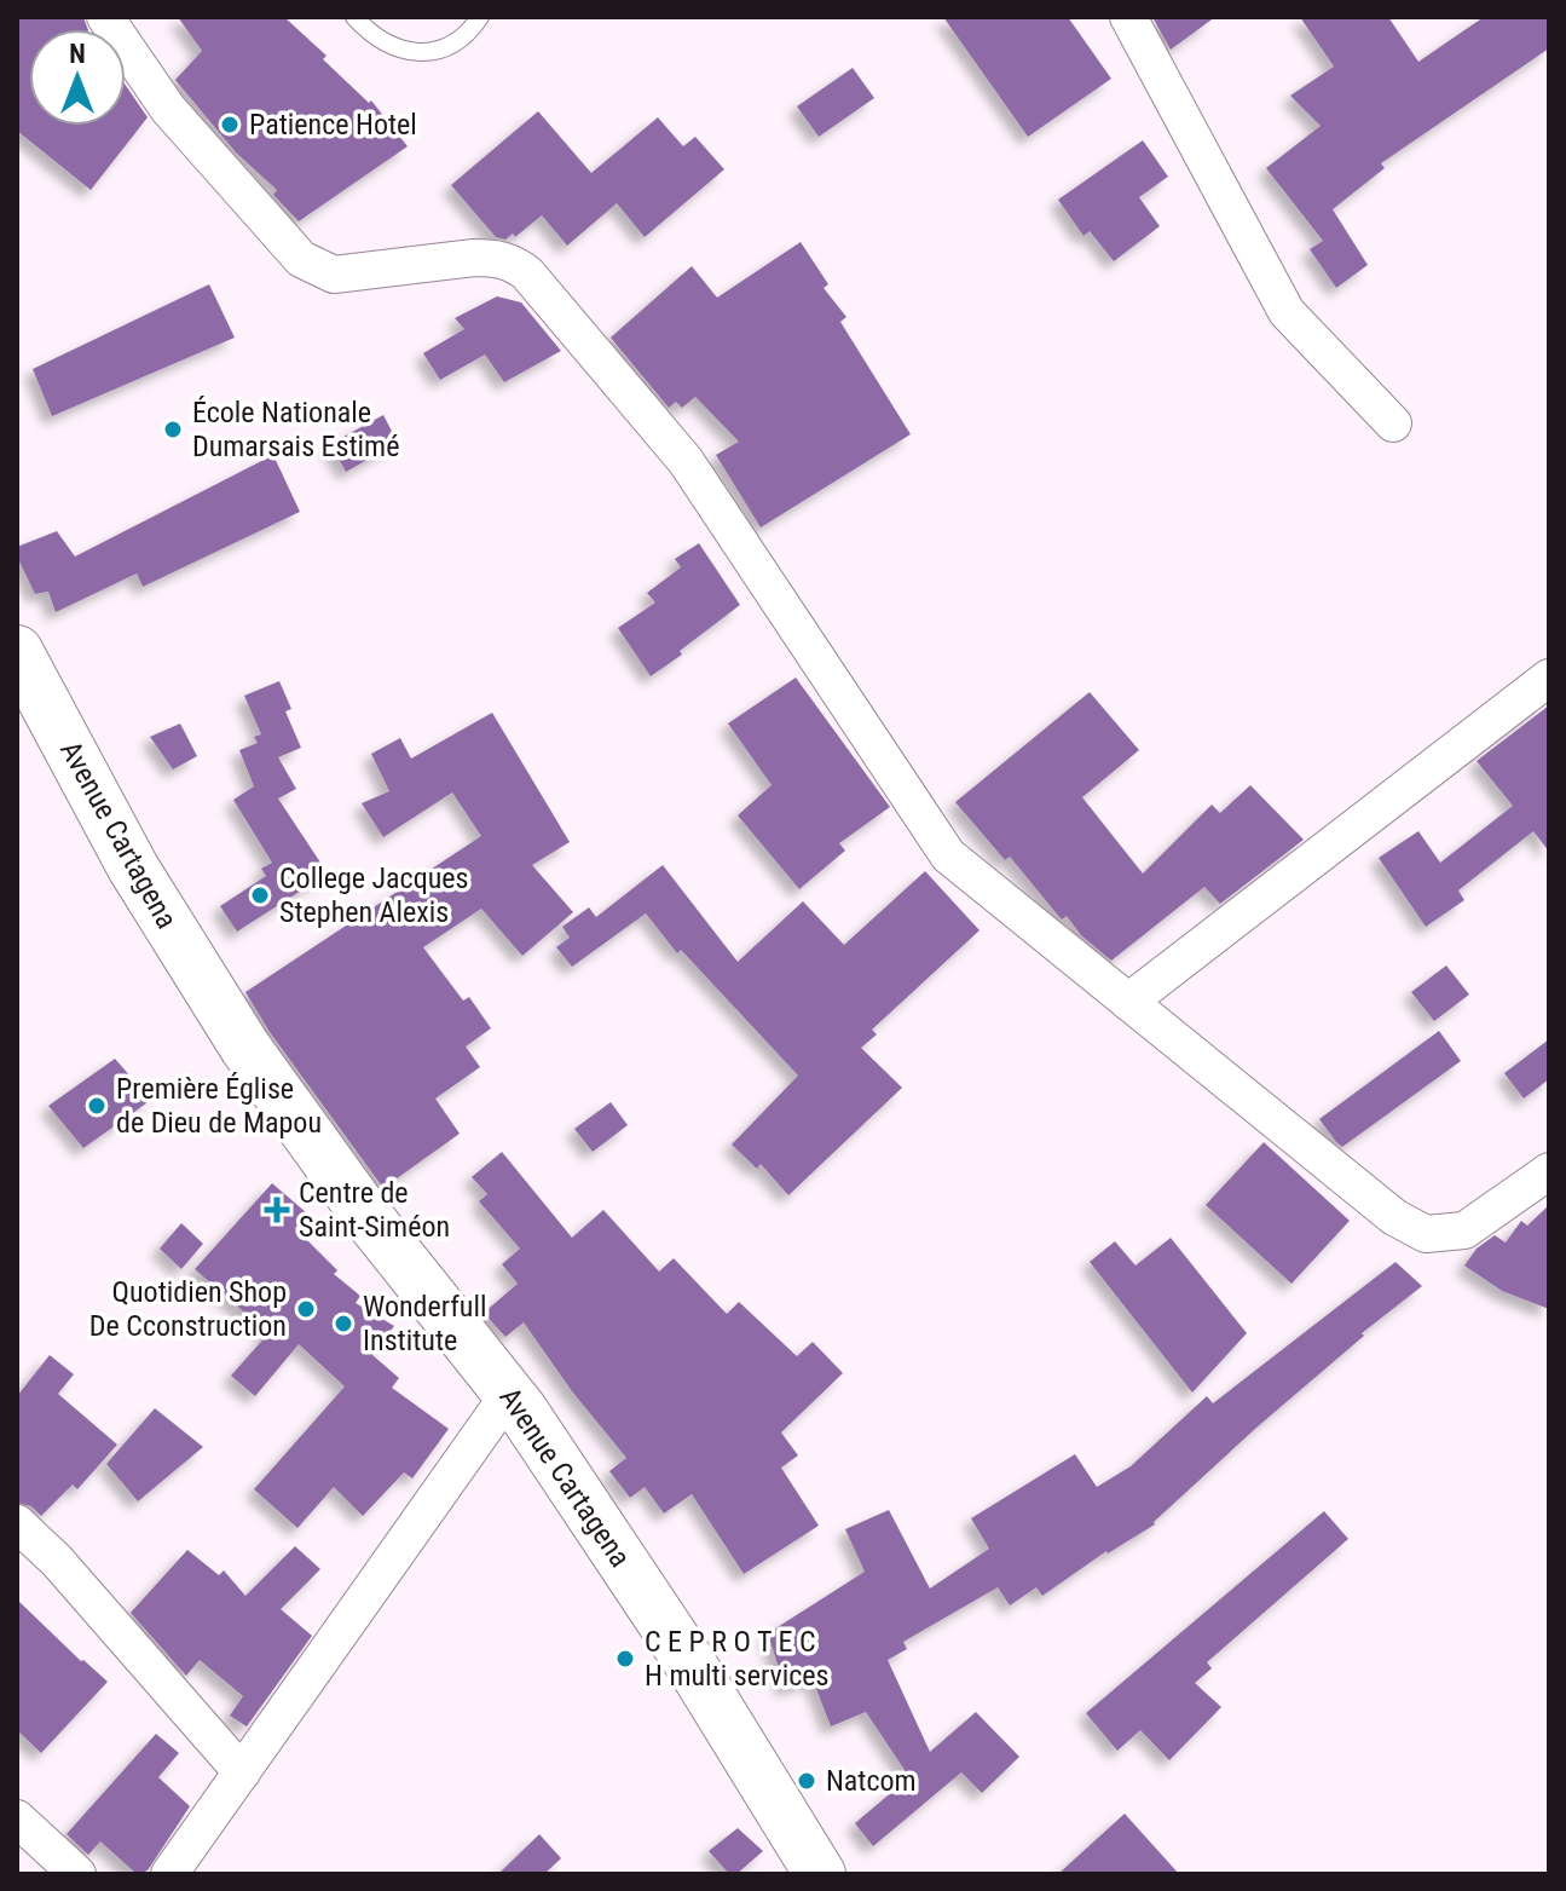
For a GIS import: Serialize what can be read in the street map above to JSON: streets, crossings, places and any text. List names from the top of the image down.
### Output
{
  "streets": {
    "street": ["Avenue Cartagena"]
  },
  "places": {
    "other": [
      "Patience Hotel",
      "École Nationale Dumarsais Estimé",
      "College Jacques Stephen Alexis",
      "Première Église de Dieu de Mapou",
      "Quotidien Shop De Cconstruction",
      "Wonderfull Institute",
      "C E P R O T E C H multi services",
      "Natcom"
    ],
    "health": ["Centre de Saint-Siméon"]
  },
  "north": "top"
}
